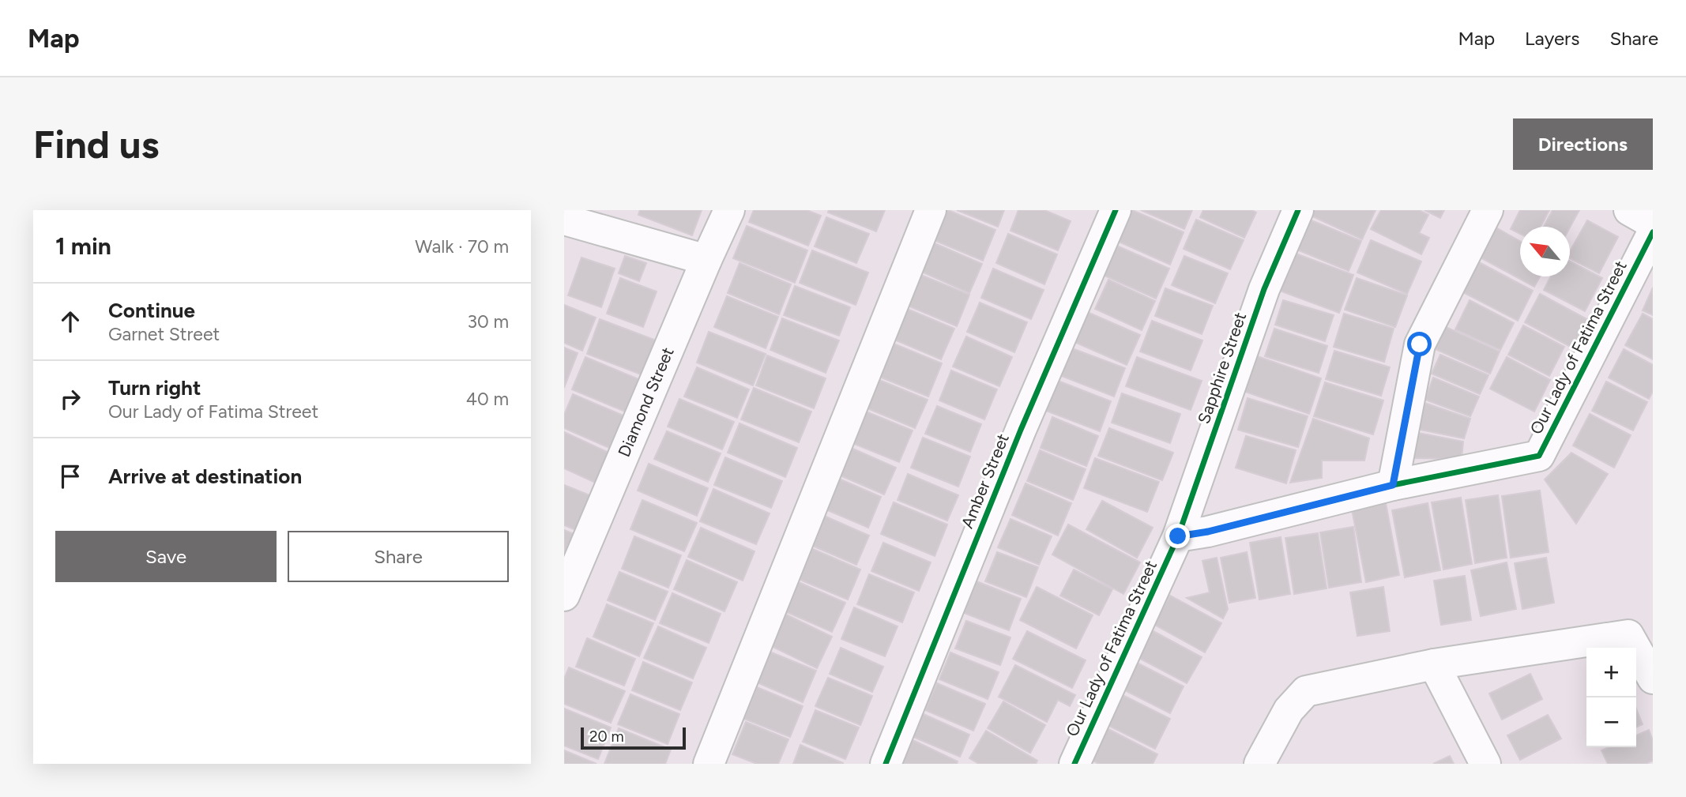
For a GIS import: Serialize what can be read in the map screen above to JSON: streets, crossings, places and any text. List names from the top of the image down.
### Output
{
  "streets": {
    "street": [
      "Our Lady of Fatima Street",
      "Sapphire Street",
      "Diamond Street",
      "Amber Street"
    ]
  },
  "crossings": [
    ["Our Lady of Fatima Street", "Sapphire Street"]
  ],
  "scale_bar": "20 m",
  "north": "top left",
  "page": {
    "header": "Map",
    "nav": ["Map", "Layers", "Share"],
    "buttons": [
      "Directions",
      ["Save", "Share"]
    ],
    "title": "Find us",
    "heading": ["1 min", "Walk · 70 m"],
    "list": [
      ["Continue", "Garnet Street", "30 m"],
      ["Turn right", "Our Lady of Fatima Street", "40 m"],
      "Arrive at destination"
    ],
    "map_buttons": ["+", "−"],
    "scale": "20 m"
  }
}
